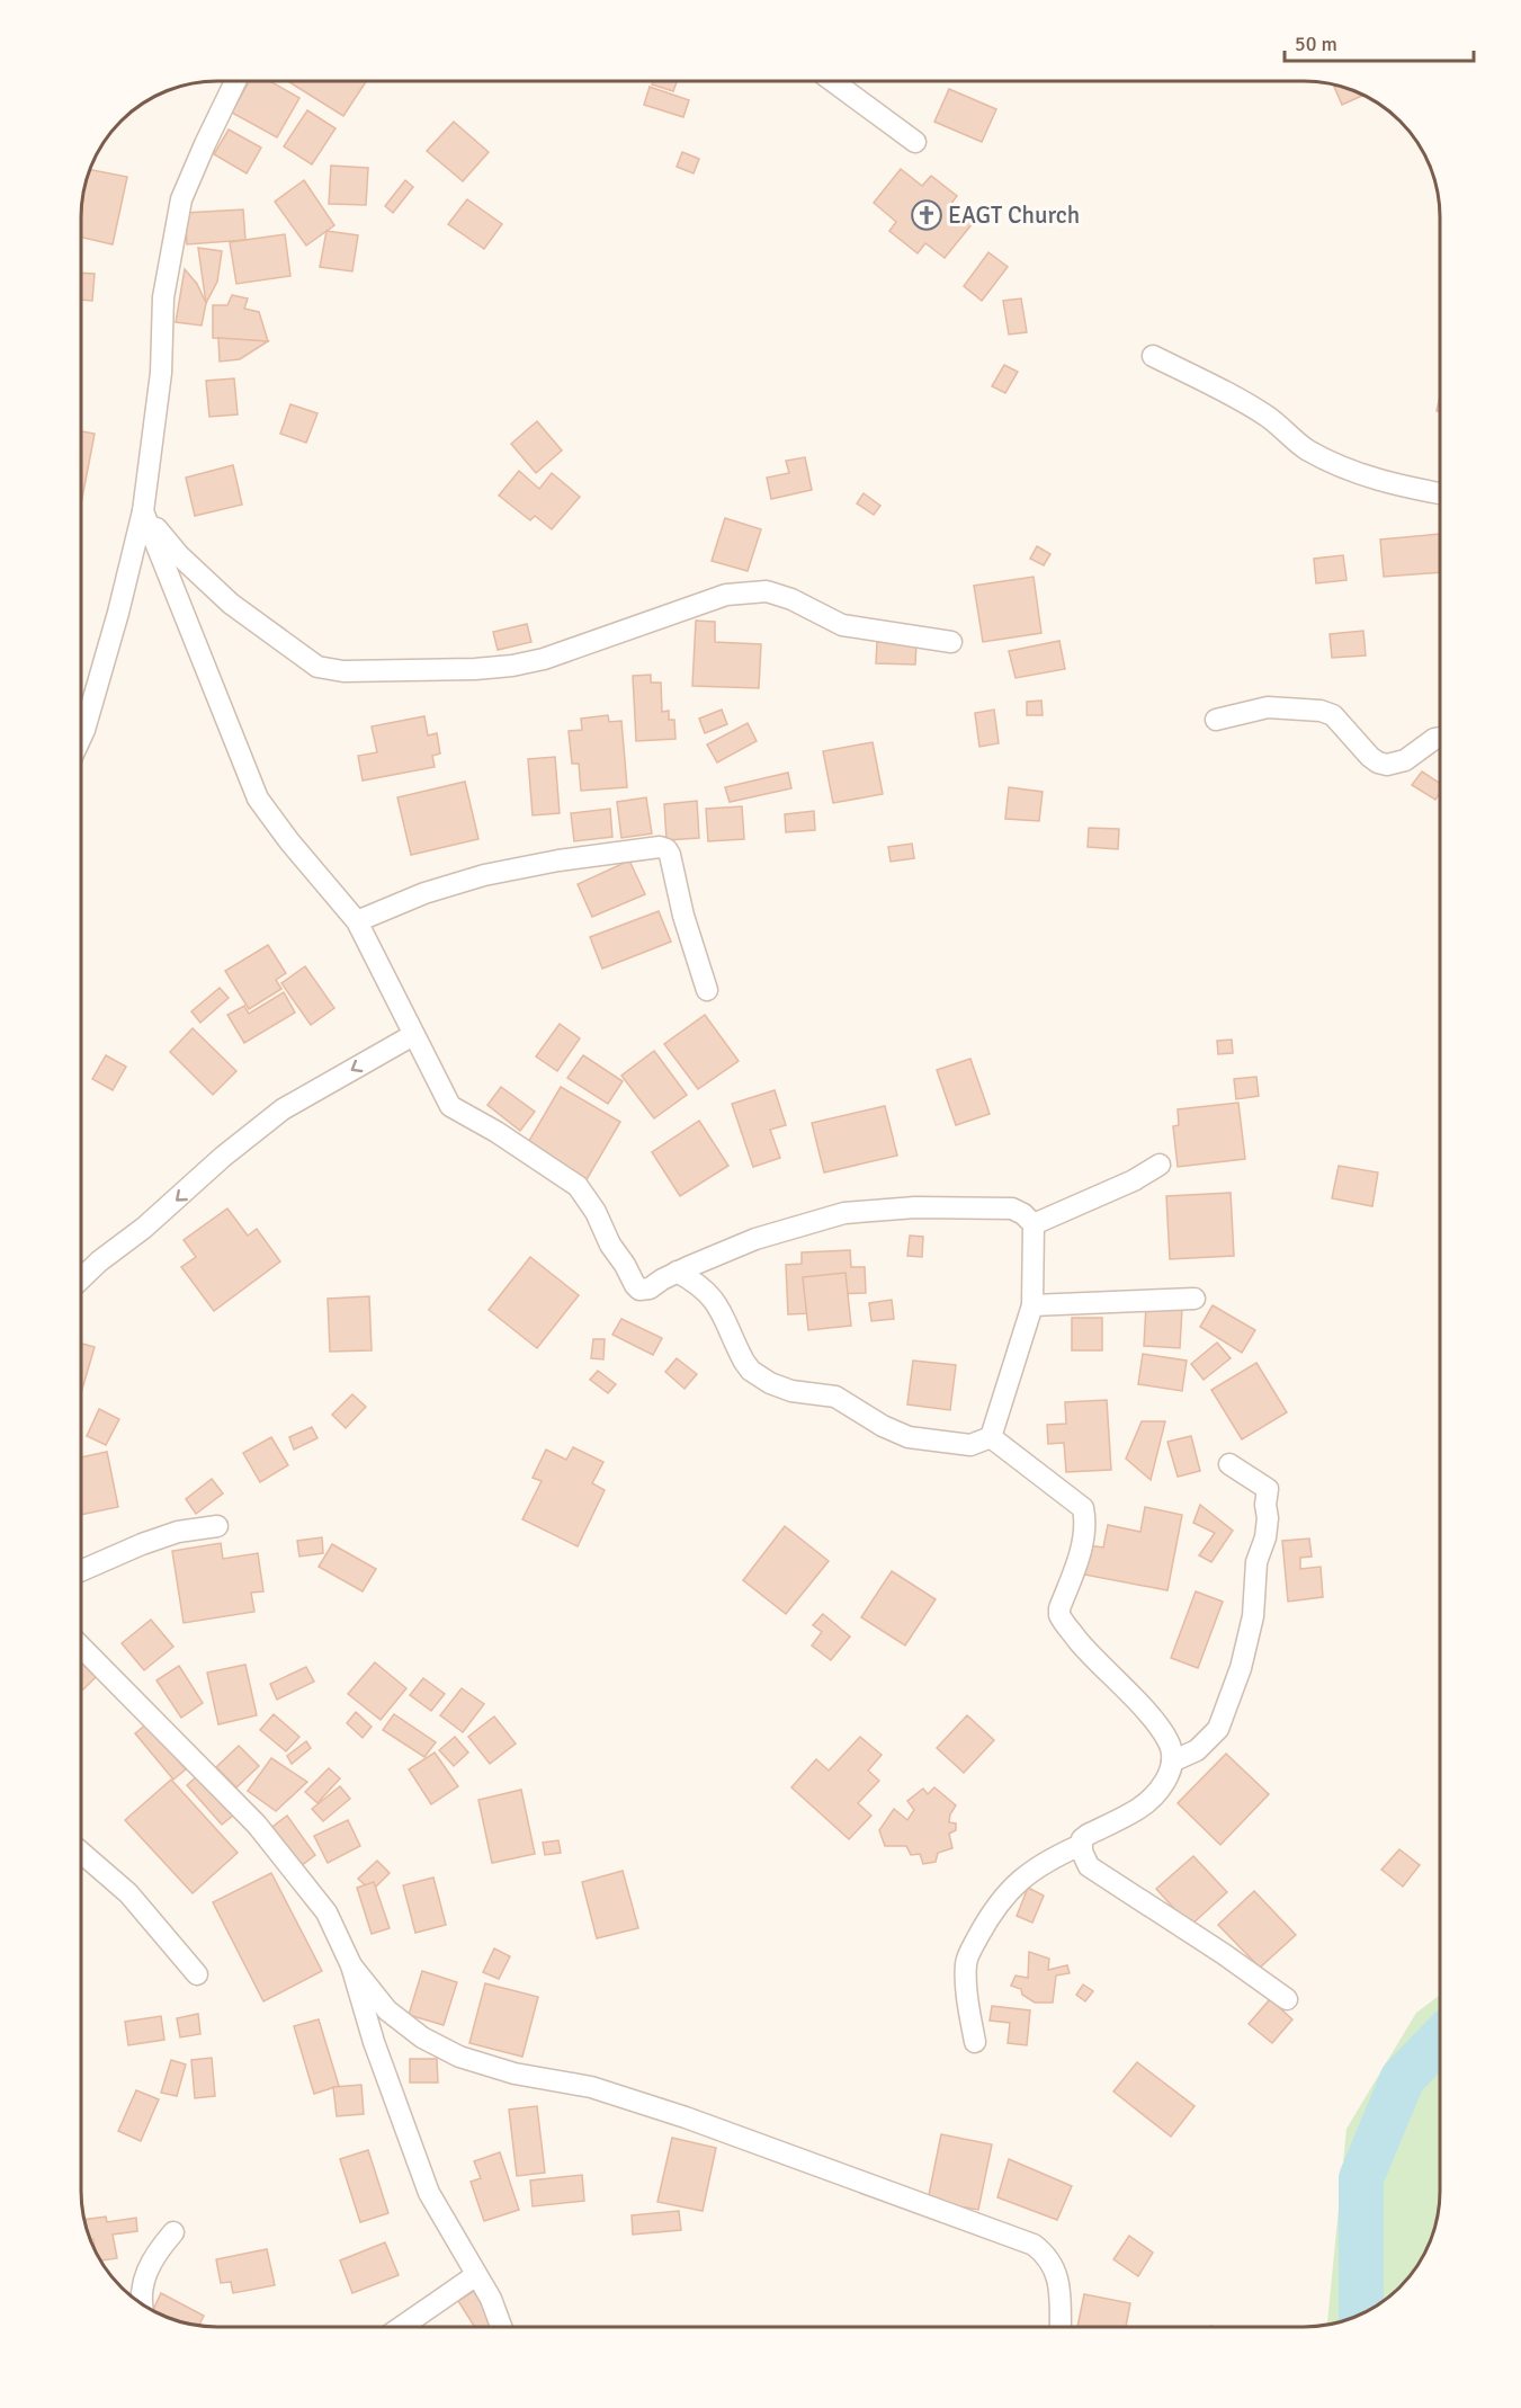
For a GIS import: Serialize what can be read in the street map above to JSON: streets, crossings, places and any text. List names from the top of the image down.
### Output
{
  "places": {
    "church": ["EAGT Church"]
  },
  "scale_bar": "50 m"
}
